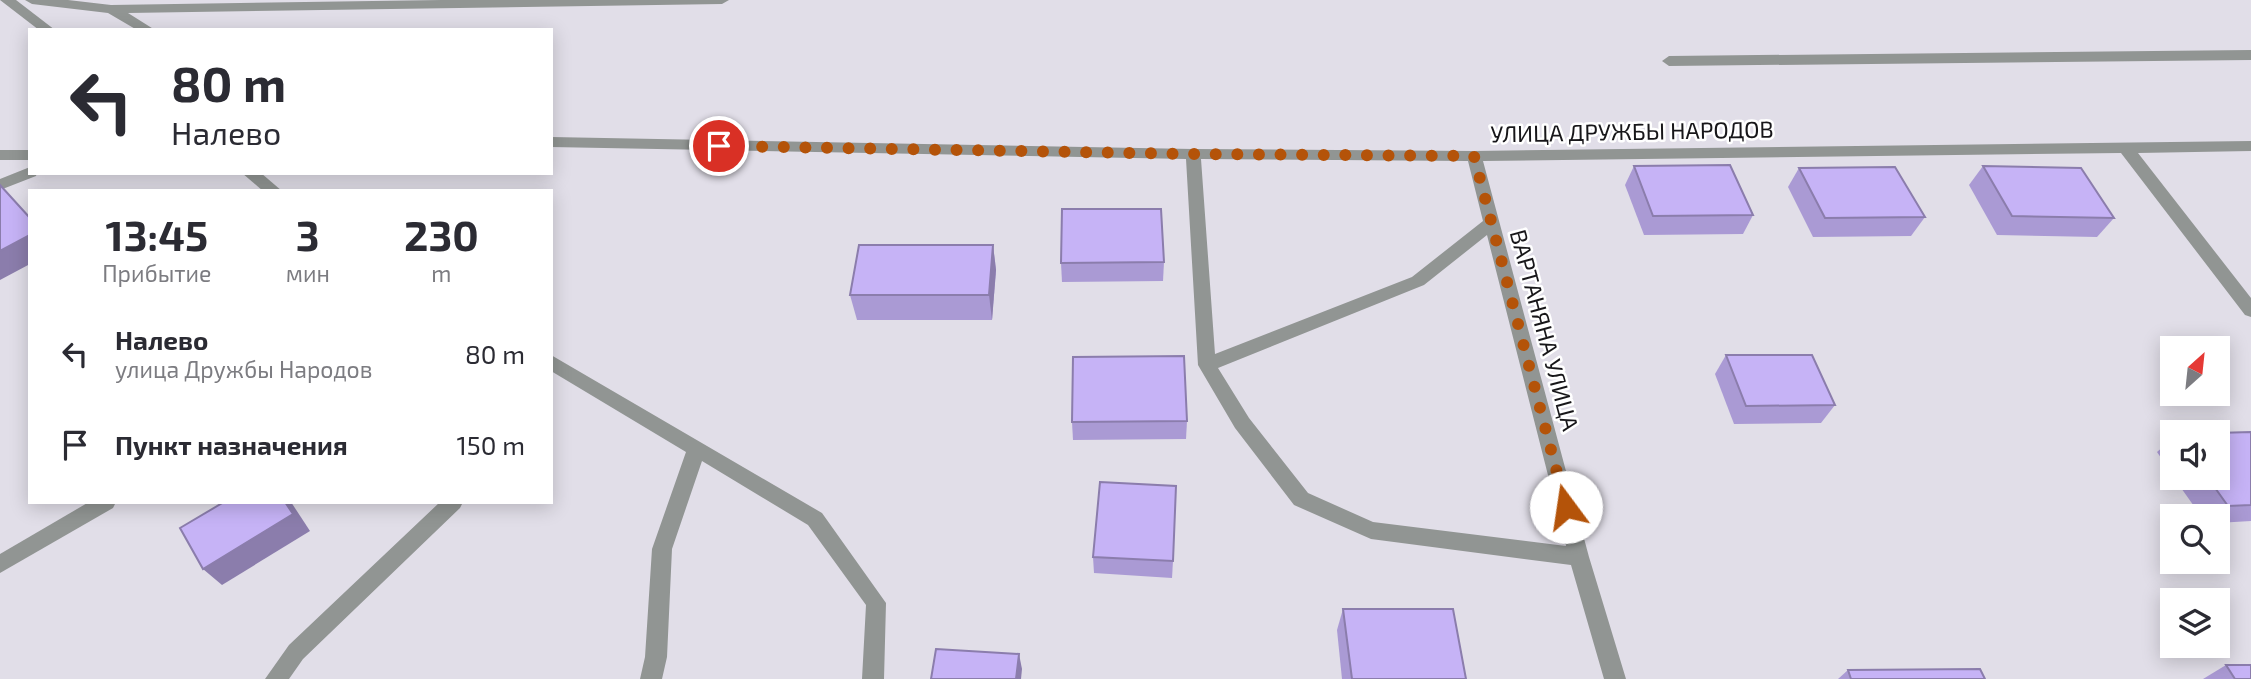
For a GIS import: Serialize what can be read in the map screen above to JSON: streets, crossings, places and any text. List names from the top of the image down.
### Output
{
  "streets": {
    "street": ["УЛИЦА ДРУЖБЫ НАРОДОВ", "ВАРТАНЯНА УЛИЦА"]
  },
  "crossings": [
    ["УЛИЦА ДРУЖБЫ НАРОДОВ", "ВАРТАНЯНА УЛИЦА"]
  ],
  "north": "top right",
  "page": {
    "turn": ["80 m", "Налево"],
    "eta": [
      "13:45",
      "Прибытие",
      "3",
      "мин",
      "230",
      "m"
    ],
    "list": [
      {
        "name": "Налево",
        "note": "улица Дружбы Народов",
        "value": "80 m"
      },
      {
        "name": "Пункт назначения",
        "value": "150 m"
      }
    ]
  }
}
